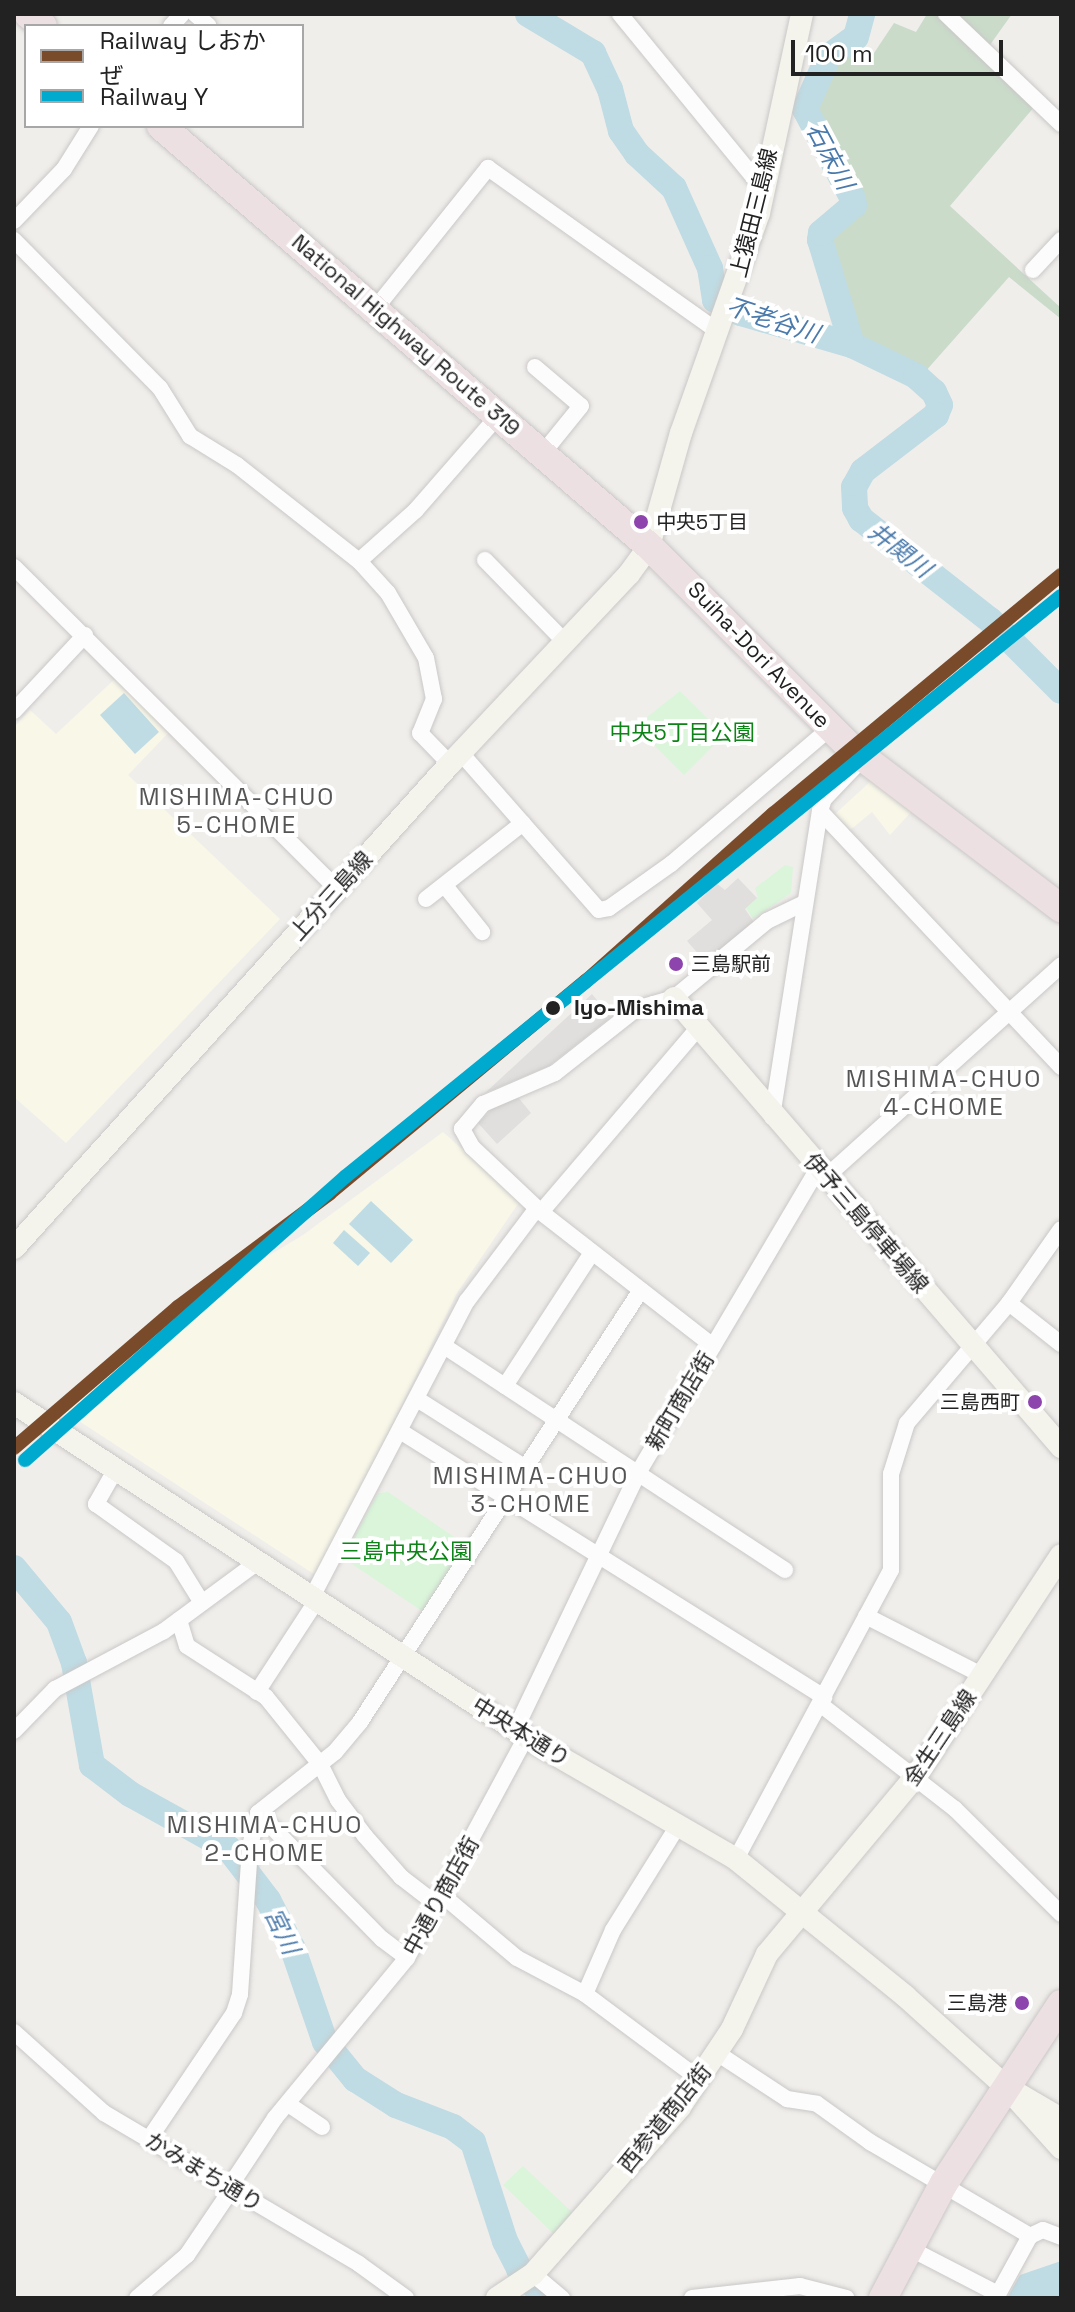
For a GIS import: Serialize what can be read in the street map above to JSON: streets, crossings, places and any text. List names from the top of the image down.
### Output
{
  "streets": {
    "highway": ["National Highway Route 319", "Suiha-Dori Avenue"],
    "main road": [
      "上猿田三島線",
      "上分三島線",
      "伊予三島停車場線",
      "中央本通り",
      "金生三島線",
      "西参道商店街"
    ],
    "street": ["新町商店街", "中通り商店街", "かみまち通り"]
  },
  "crossings": [
    ["上猿田三島線", "National Highway Route 319"],
    ["上猿田三島線", "Suiha-Dori Avenue"],
    ["上猿田三島線", "上分三島線"],
    ["National Highway Route 319", "Suiha-Dori Avenue"],
    ["National Highway Route 319", "上分三島線"],
    ["Suiha-Dori Avenue", "上分三島線"],
    ["伊予三島停車場線", "新町商店街"],
    ["新町商店街", "中央本通り"],
    ["新町商店街", "中通り商店街"],
    ["中央本通り", "金生三島線"],
    ["中央本通り", "中通り商店街"],
    ["中央本通り", "西参道商店街"],
    ["金生三島線", "西参道商店街"],
    ["中通り商店街", "かみまち通り"]
  ],
  "districts": [
    "MISHIMA-CHUO 5-CHOME",
    "MISHIMA-CHUO 4-CHOME",
    "MISHIMA-CHUO 3-CHOME",
    "MISHIMA-CHUO 2-CHOME"
  ],
  "water": [
    "石床川",
    "不老谷川",
    "井関川",
    "宮川"
  ],
  "parks": ["中央5丁目公園", "三島中央公園"],
  "places": [
    "中央5丁目",
    "三島駅前",
    "Iyo-Mishima",
    "三島西町",
    "三島港"
  ],
  "lines": ["rail line しおかぜ", "rail line Y"],
  "legend": ["Railway しおかぜ", "Railway Y"],
  "scale_bar": "100 m"
}
